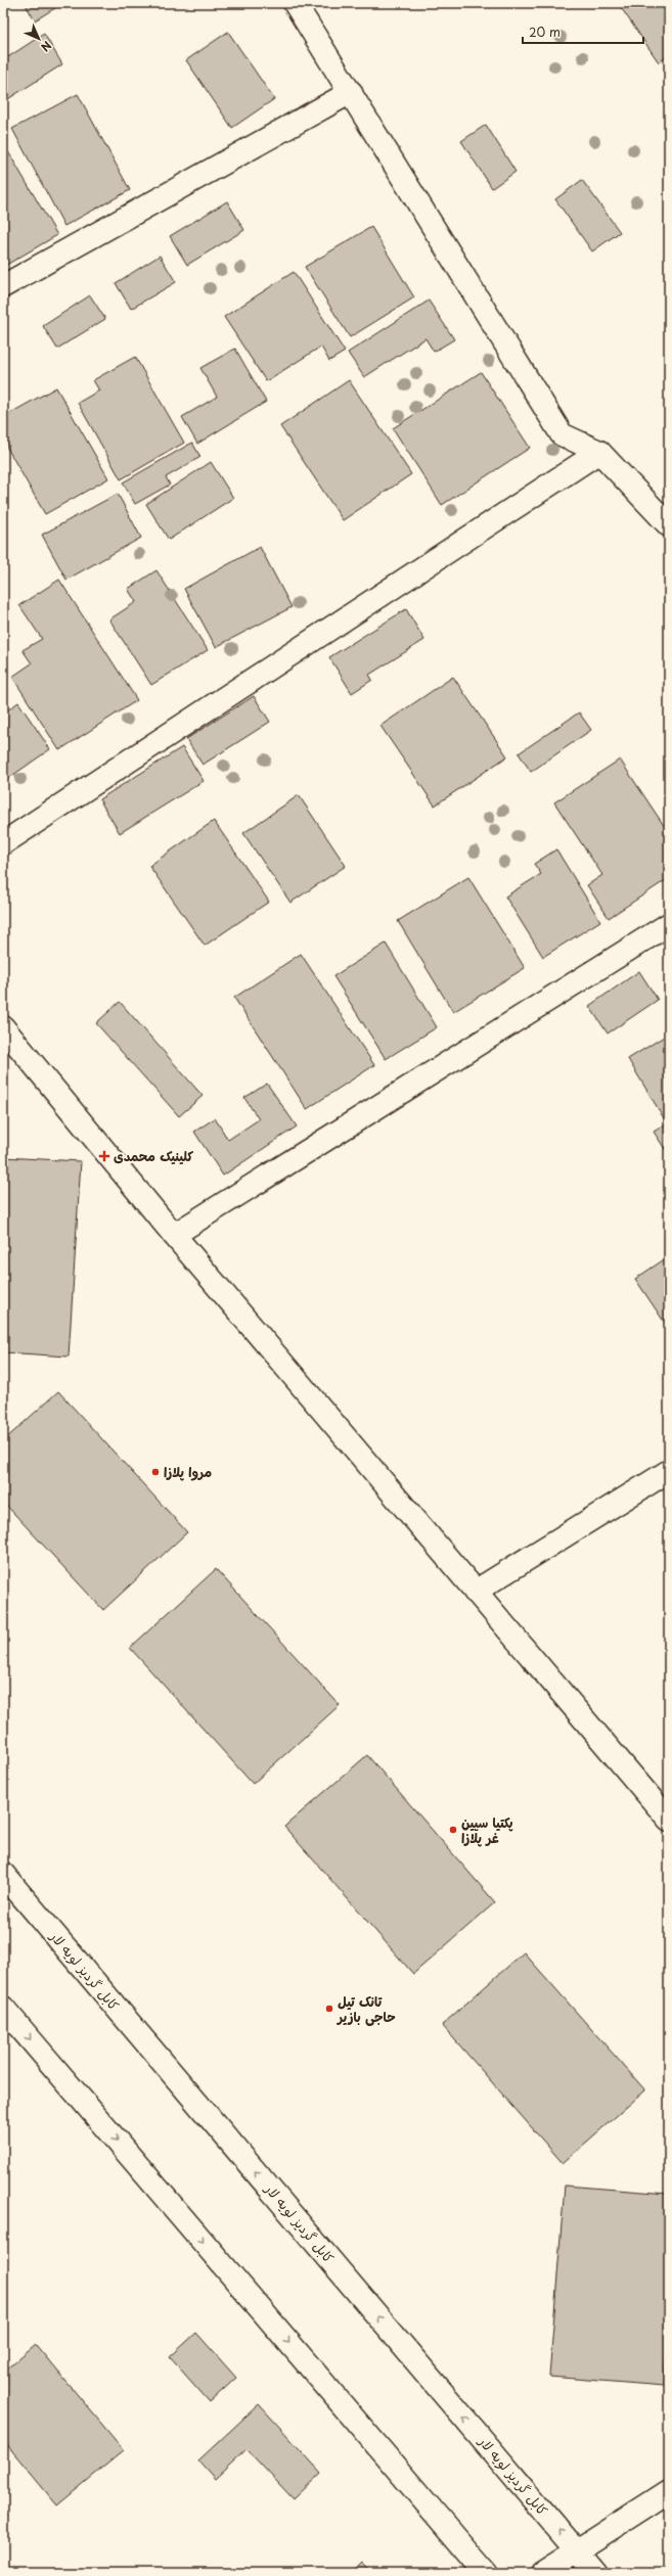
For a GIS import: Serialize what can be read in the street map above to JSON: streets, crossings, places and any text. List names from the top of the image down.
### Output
{
  "streets": {
    "main road": ["کابل گردیز لویه لار"]
  },
  "places": {
    "health": ["کلینیک محمدی"],
    "other": ["مروا پلازا", "پکتیا سپین غر پلازا", "تانک تیل حاجی بازیر"]
  },
  "scale_bar": "20 m",
  "north": "bottom right"
}
